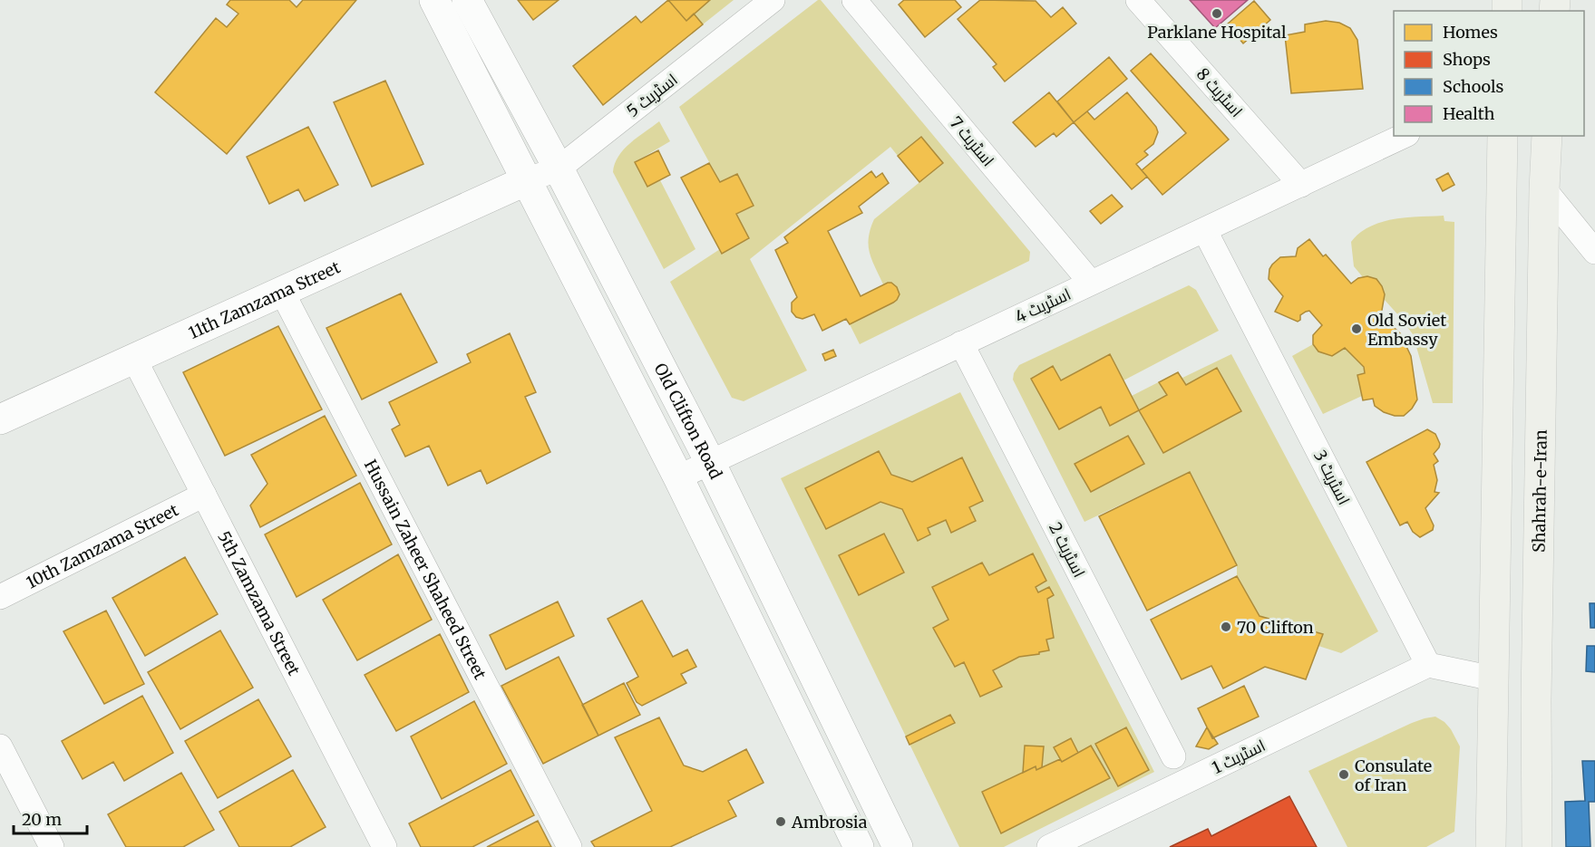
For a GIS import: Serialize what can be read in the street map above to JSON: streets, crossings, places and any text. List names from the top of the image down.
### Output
{
  "streets": {
    "main road": ["Shahrah-e-Iran"],
    "street": [
      "اسٹریٹ 8",
      "اسٹریٹ 5",
      "اسٹریٹ 7",
      "11th Zamzama Street",
      "اسٹریٹ 4",
      "Old Clifton Road",
      "اسٹریٹ 3",
      "10th Zamzama Street",
      "اسٹریٹ 2",
      "Hussain Zaheer Shaheed Street",
      "5th Zamzama Street",
      "اسٹریٹ 1"
    ]
  },
  "crossings": [
    ["اسٹریٹ 8", "اسٹریٹ 4"],
    ["اسٹریٹ 5", "11th Zamzama Street"],
    ["اسٹریٹ 5", "Old Clifton Road"],
    ["اسٹریٹ 7", "اسٹریٹ 4"],
    ["11th Zamzama Street", "Hussain Zaheer Shaheed Street"],
    ["11th Zamzama Street", "5th Zamzama Street"],
    ["اسٹریٹ 4", "Old Clifton Road"],
    ["اسٹریٹ 4", "اسٹریٹ 3"],
    ["اسٹریٹ 4", "اسٹریٹ 2"],
    ["اسٹریٹ 3", "اسٹریٹ 1"],
    ["10th Zamzama Street", "5th Zamzama Street"]
  ],
  "places": [
    "Parklane Hospital",
    "Old Soviet Embassy",
    "70 Clifton",
    "Consulate of Iran",
    "Ambrosia"
  ],
  "legend": [
    "Homes",
    "Shops",
    "Schools",
    "Health"
  ],
  "scale_bar": "20 m"
}
